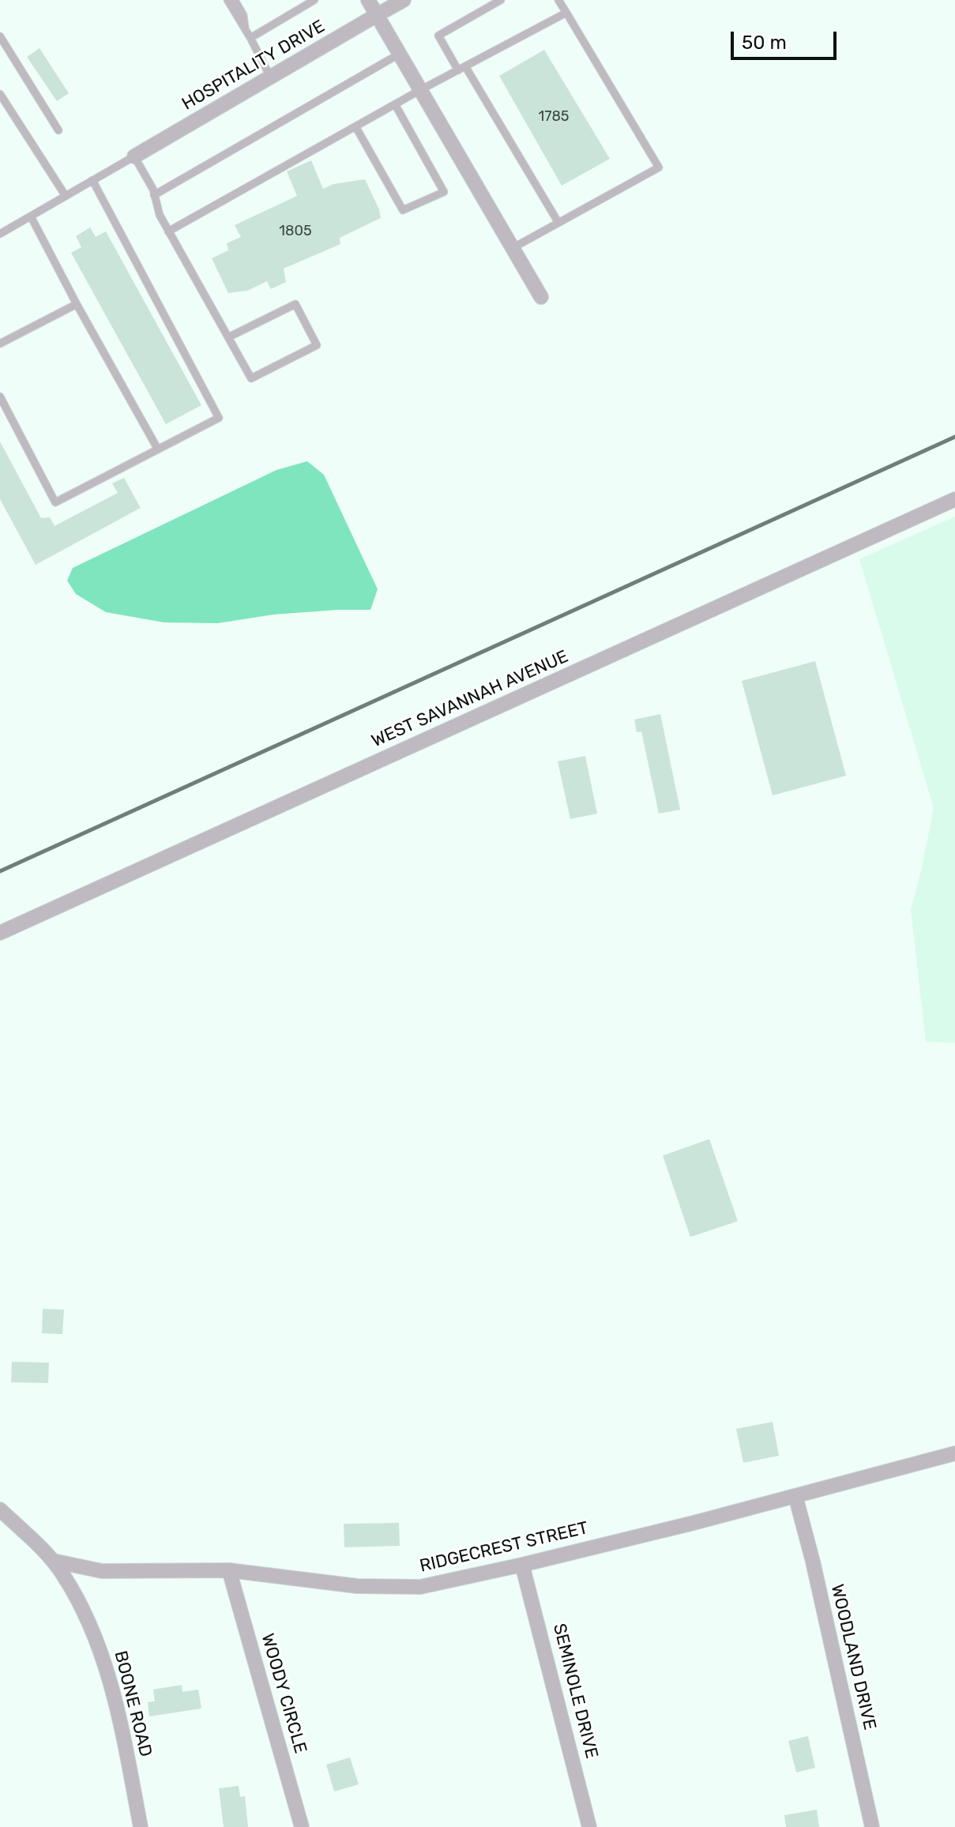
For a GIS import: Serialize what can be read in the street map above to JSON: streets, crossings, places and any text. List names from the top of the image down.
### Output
{
  "streets": {
    "street": [
      "HOSPITALITY DRIVE",
      "WEST SAVANNAH AVENUE",
      "RIDGECREST STREET",
      "WOODLAND DRIVE",
      "SEMINOLE DRIVE",
      "WOODY CIRCLE",
      "BOONE ROAD"
    ]
  },
  "crossings": [
    ["RIDGECREST STREET", "WOODLAND DRIVE"],
    ["RIDGECREST STREET", "SEMINOLE DRIVE"],
    ["RIDGECREST STREET", "WOODY CIRCLE"],
    ["RIDGECREST STREET", "BOONE ROAD"]
  ],
  "house_numbers": ["1785", "1805"],
  "scale_bar": "50 m"
}
